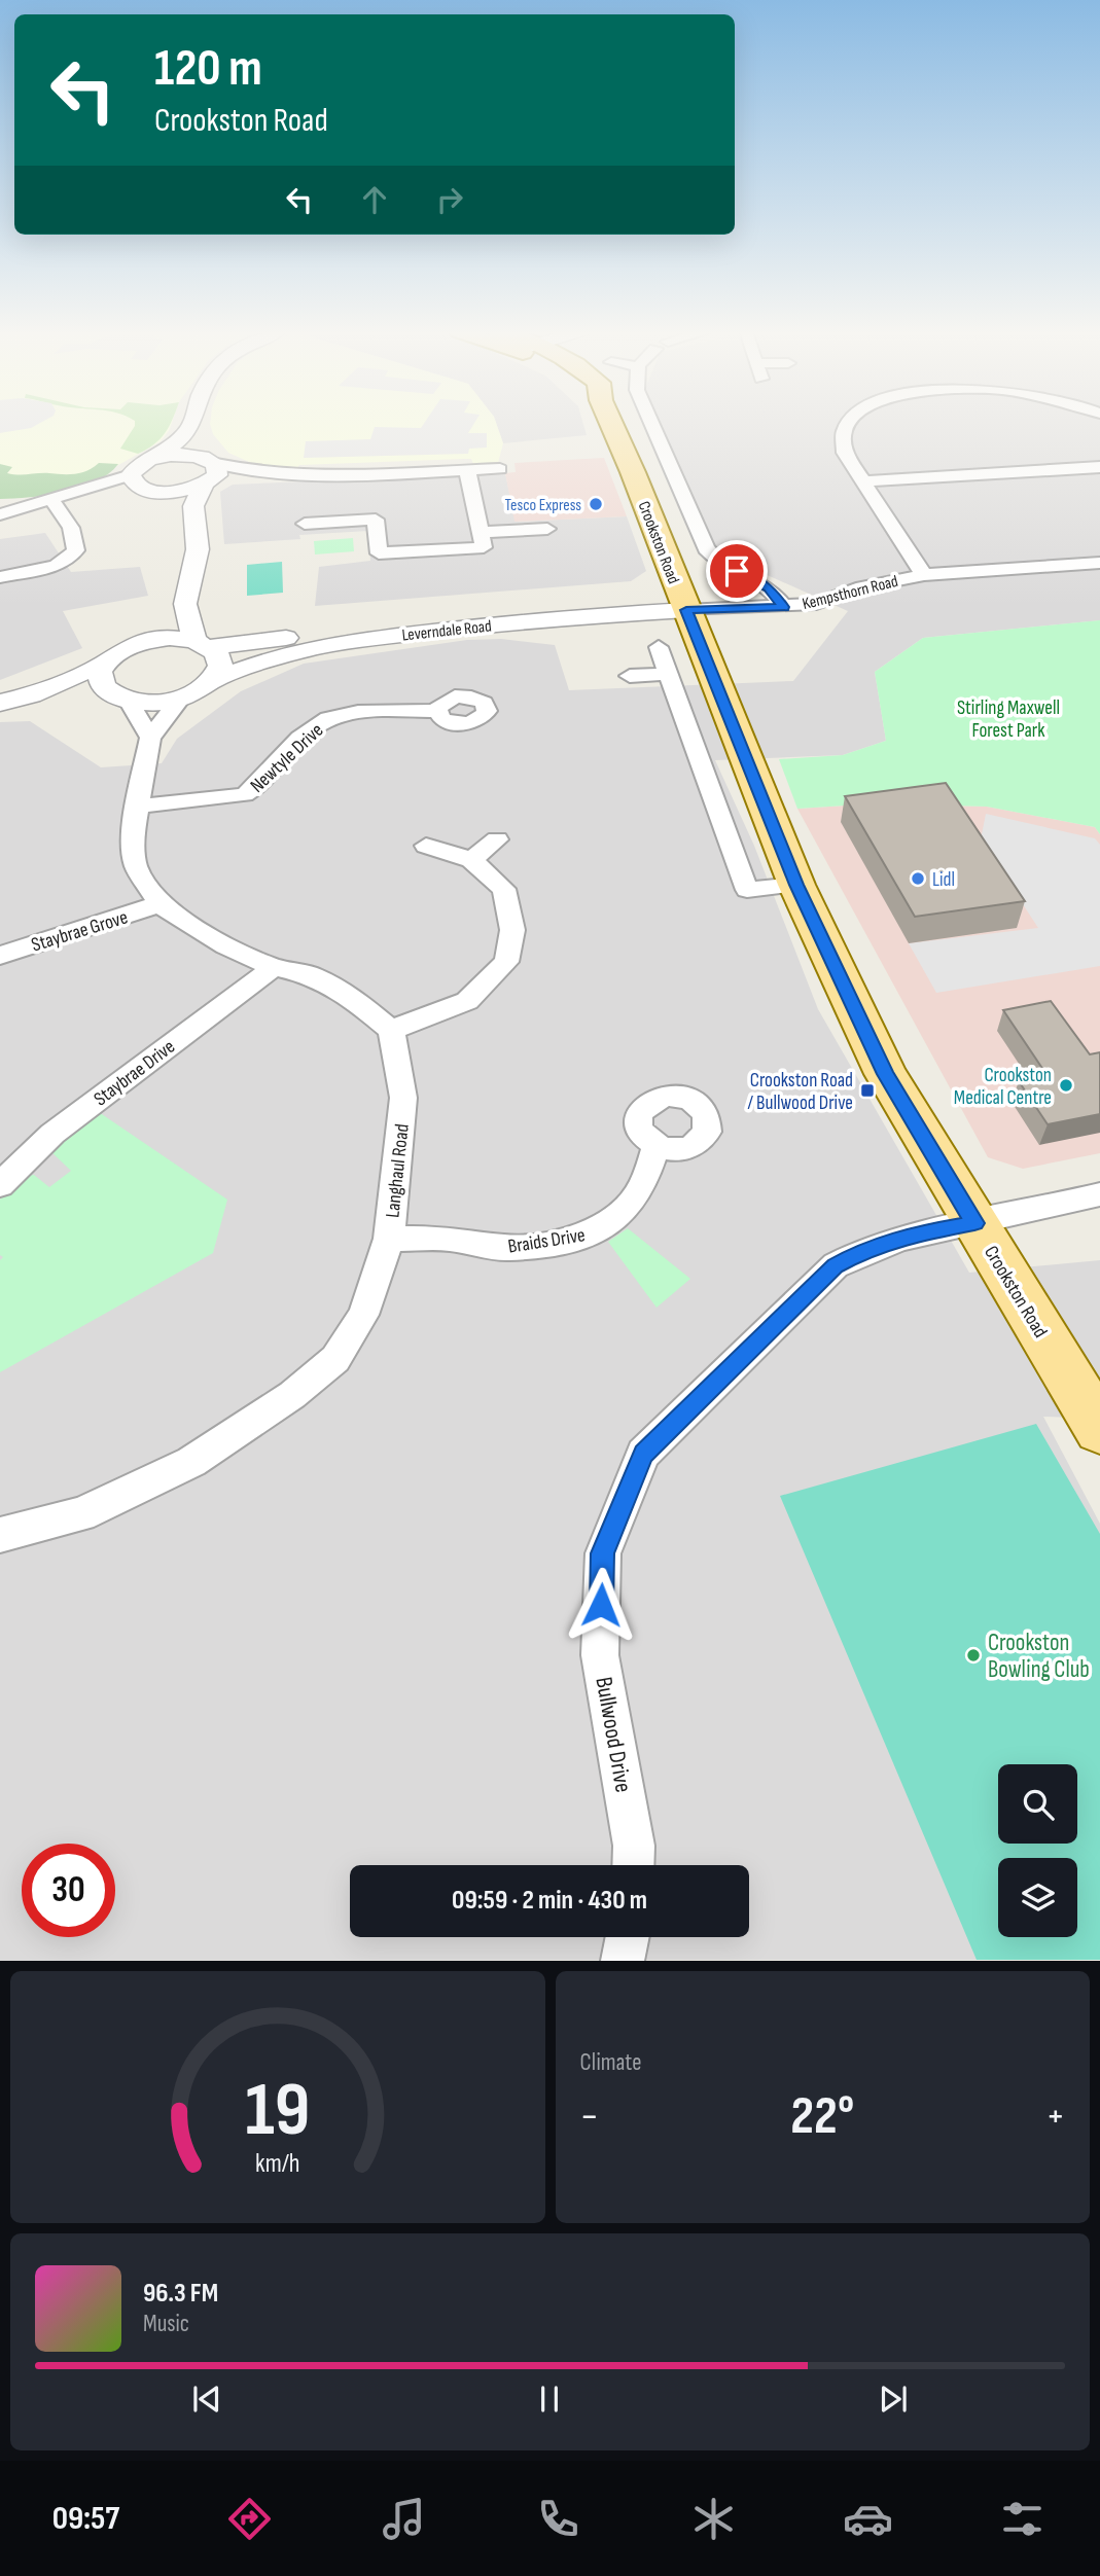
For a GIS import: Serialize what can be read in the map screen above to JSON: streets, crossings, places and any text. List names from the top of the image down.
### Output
{
  "streets": {
    "main road": ["Crookston Road"],
    "street": [
      "Kempsthorn Road",
      "Leverndale Road",
      "Newtyle Drive",
      "Staybrae Grove",
      "Staybrae Drive",
      "Langhaul Road",
      "Braids Drive",
      "Bullwood Drive"
    ]
  },
  "crossings": [
    ["Crookston Road", "Kempsthorn Road"],
    ["Crookston Road", "Leverndale Road"],
    ["Crookston Road", "Bullwood Drive"],
    ["Kempsthorn Road", "Leverndale Road"],
    ["Langhaul Road", "Braids Drive"]
  ],
  "parks": ["Stirling Maxwell Forest Park"],
  "places": {
    "other": [
      "Tesco Express",
      "Lidl",
      "Crookston Medical Centre",
      "Crookston Bowling Club"
    ],
    "transit": ["Crookston Road / Bullwood Drive"]
  },
  "page": {
    "turn": ["120 m", "Crookston Road"],
    "limit": "30",
    "trip": "09:59 · 2 min · 430 m",
    "tile": "Climate",
    "heat": ["−", "22°", "+"],
    "song": ["96.3 FM", "Music"],
    "tabs": "09:57",
    "gauge": ["19", "km/h"]
  }
}
